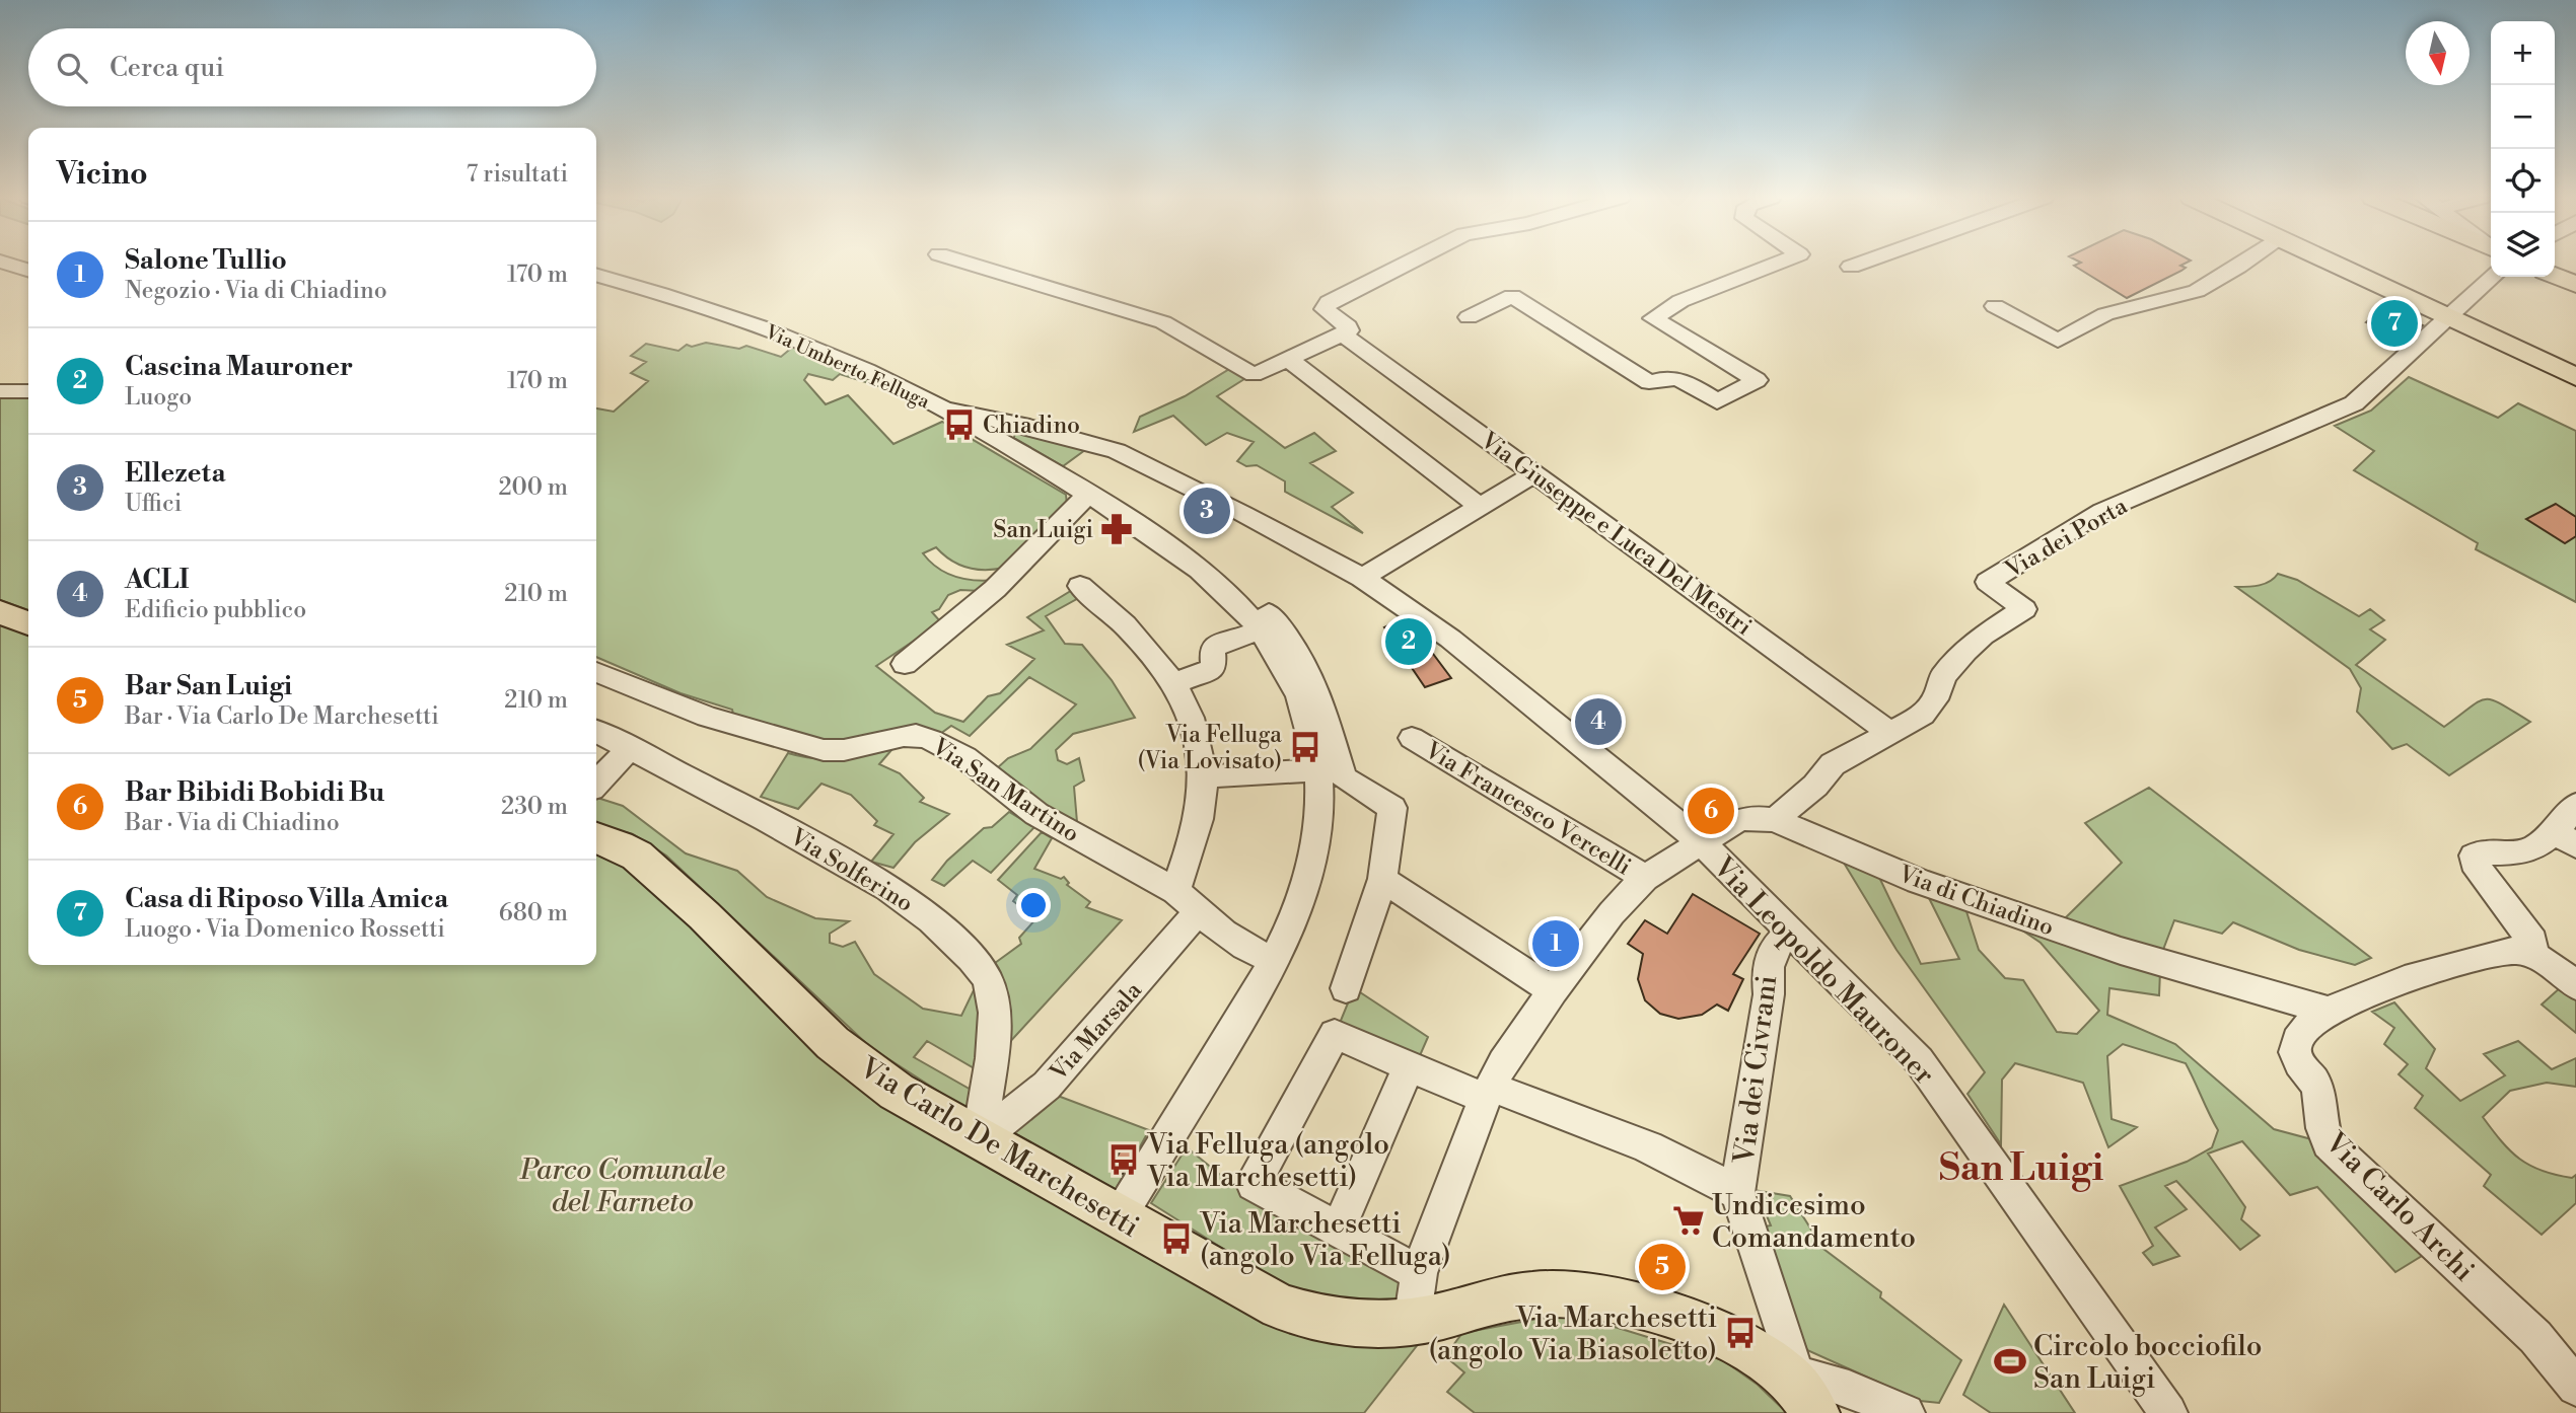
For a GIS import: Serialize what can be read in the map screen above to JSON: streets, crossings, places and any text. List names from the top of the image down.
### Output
{
  "streets": {
    "main road": ["Via Carlo De Marchesetti"],
    "street": [
      "Via Umberto Felluga",
      "Via Giuseppe e Luca Del Mestri",
      "Via dei Porta",
      "Via San Martino",
      "Via Francesco Vercelli",
      "Via Solferino",
      "Via di Chiadino",
      "Via Leopoldo Mauroner",
      "Via Marsala",
      "Via dei Civrani",
      "Via Carlo Archi"
    ]
  },
  "crossings": [
    ["Via Umberto Felluga", "Via San Martino"],
    ["Via Umberto Felluga", "Via Leopoldo Mauroner"],
    ["Via Umberto Felluga", "Via Carlo De Marchesetti"],
    ["Via Giuseppe e Luca Del Mestri", "Via dei Porta"],
    ["Via dei Porta", "Via di Chiadino"],
    ["Via San Martino", "Via Marsala"],
    ["Via Francesco Vercelli", "Via di Chiadino"],
    ["Via Solferino", "Via Marsala"],
    ["Via Solferino", "Via Carlo De Marchesetti"],
    ["Via di Chiadino", "Via Leopoldo Mauroner"],
    ["Via di Chiadino", "Via Carlo De Marchesetti"],
    ["Via di Chiadino", "Via Carlo Archi"],
    ["Via Leopoldo Mauroner", "Via dei Civrani"],
    ["Via Marsala", "Via Carlo De Marchesetti"],
    ["Via dei Civrani", "Via Carlo De Marchesetti"]
  ],
  "districts": ["San Luigi"],
  "parks": ["Parco Comunale del Farneto"],
  "places": {
    "bus stop": [
      "Chiadino",
      "Via Felluga (Via Lovisato)",
      "Via Felluga (angolo Via Marchesetti)",
      "Via Marchesetti (angolo Via Felluga)",
      "Via Marchesetti (angolo Via Biasoletto)"
    ],
    "pharmacy": ["San Luigi"],
    "supermarket": ["Undicesimo Comandamento"],
    "sports": ["Circolo bocciofilo San Luigi"]
  },
  "north": "bottom",
  "page": {
    "map_buttons": ["+", "−"],
    "search": "Cerca qui",
    "heading": ["Vicino", "7 risultati"],
    "list": [
      {
        "mark": "1",
        "name": "Salone Tullio",
        "note": "Negozio · Via di Chiadino",
        "value": "170 m"
      },
      {
        "mark": "2",
        "name": "Cascina Mauroner",
        "note": "Luogo",
        "value": "170 m"
      },
      {
        "mark": "3",
        "name": "Ellezeta",
        "note": "Uffici",
        "value": "200 m"
      },
      {
        "mark": "4",
        "name": "ACLI",
        "note": "Edificio pubblico",
        "value": "210 m"
      },
      {
        "mark": "5",
        "name": "Bar San Luigi",
        "note": "Bar · Via Carlo De Marchesetti",
        "value": "210 m"
      },
      {
        "mark": "6",
        "name": "Bar Bibidi Bobidi Bu",
        "note": "Bar · Via di Chiadino",
        "value": "230 m"
      },
      {
        "mark": "7",
        "name": "Casa di Riposo Villa Amica",
        "note": "Luogo · Via Domenico Rossetti",
        "value": "680 m"
      }
    ],
    "pins": [
      "7",
      "3",
      "2",
      "4",
      "6",
      "1",
      "5"
    ]
  }
}
